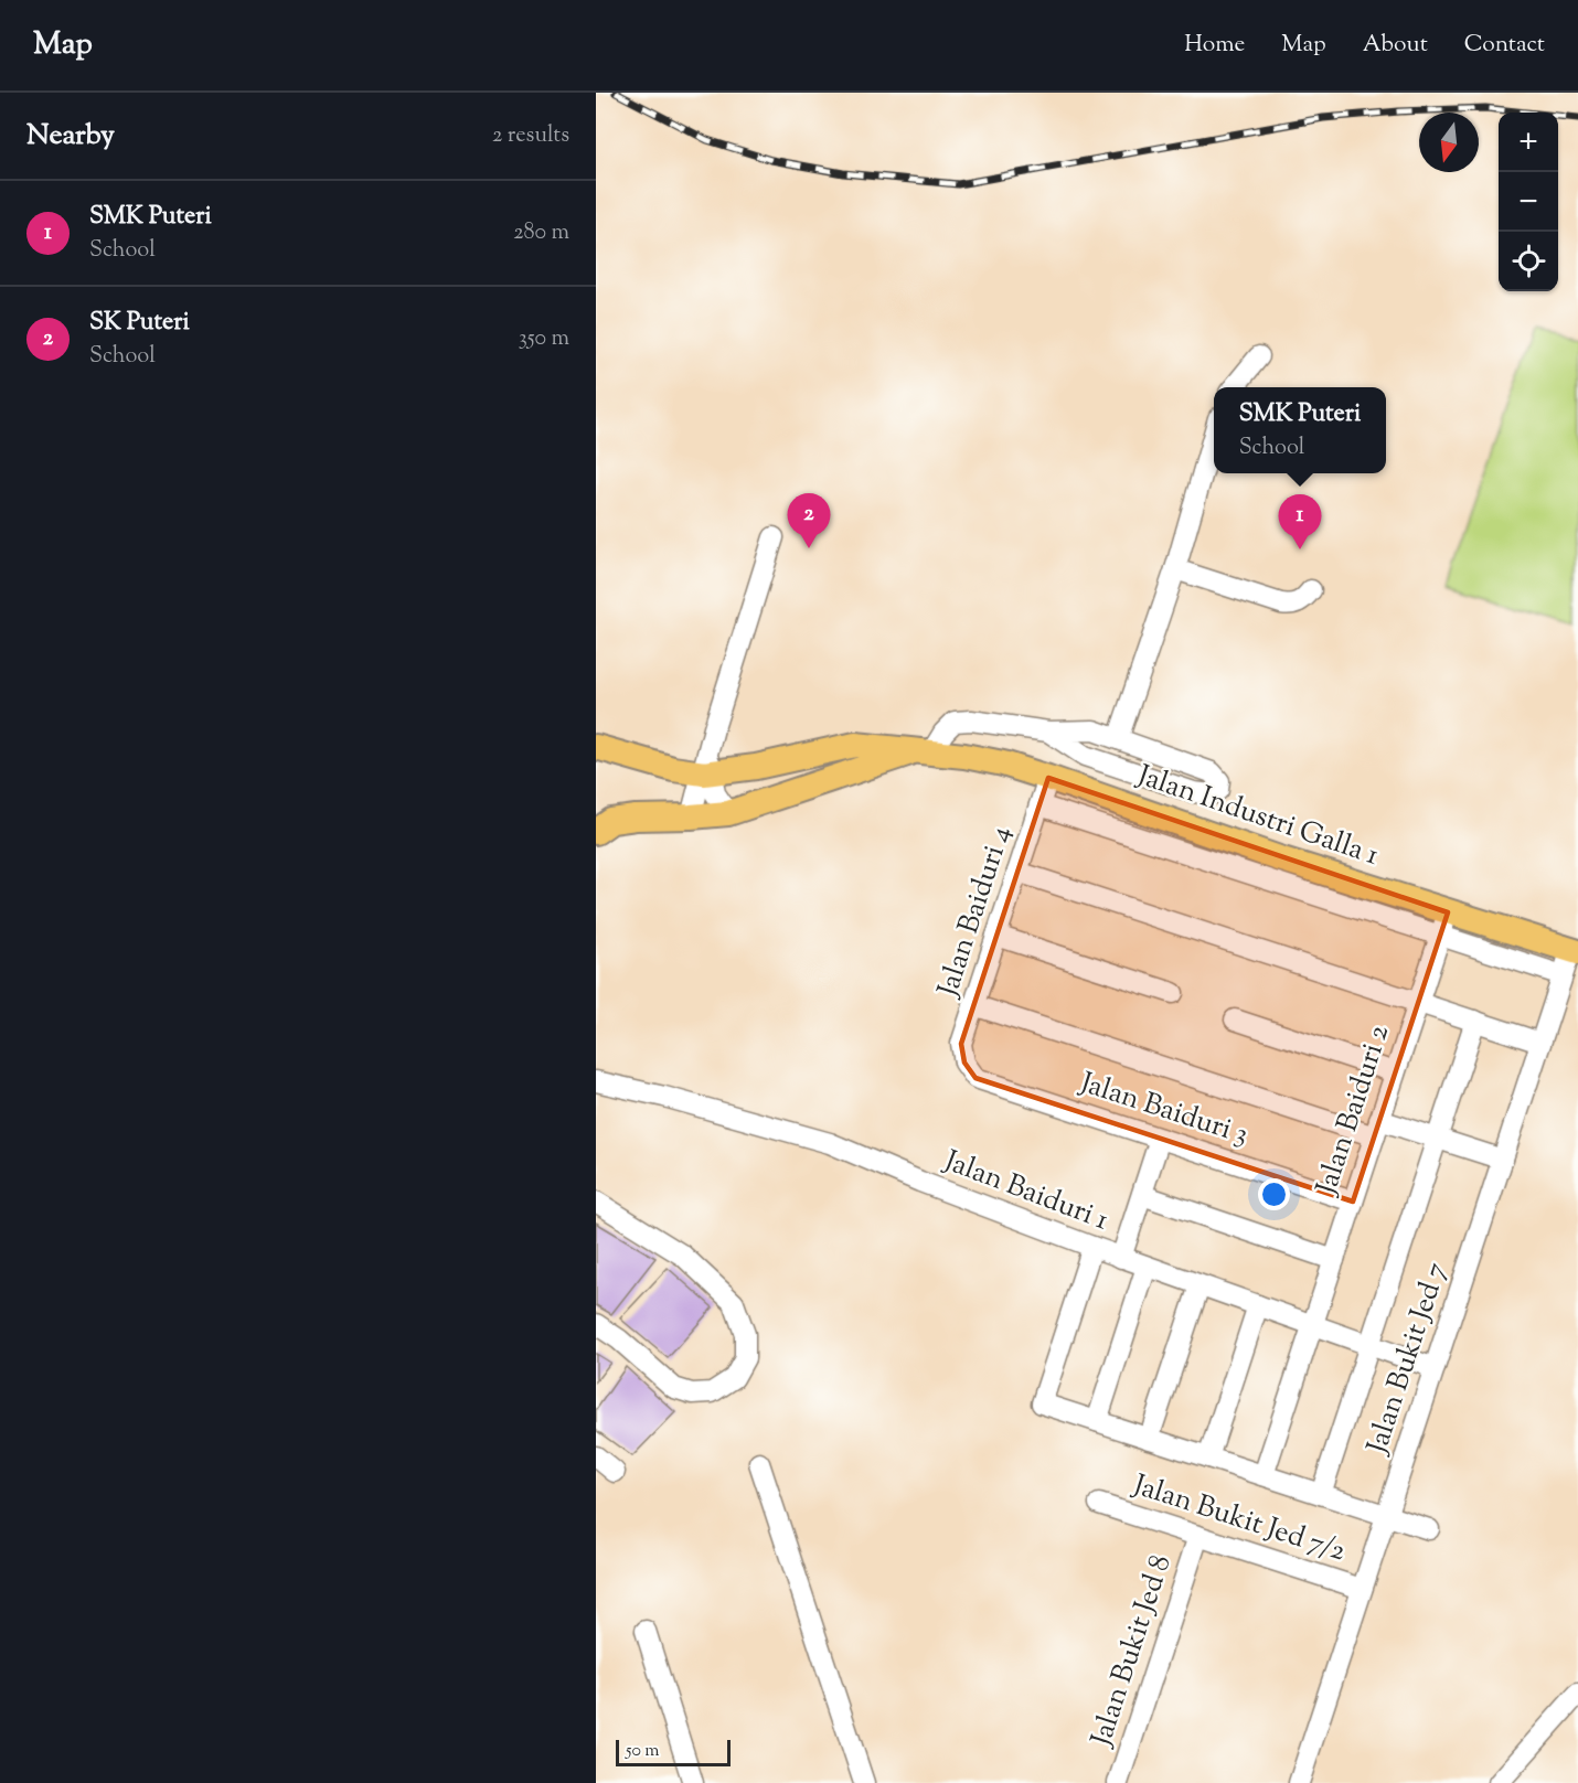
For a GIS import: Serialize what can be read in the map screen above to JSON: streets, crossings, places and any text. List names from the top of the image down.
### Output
{
  "streets": {
    "main road": ["Jalan Industri Galla 1"],
    "street": [
      "Jalan Baiduri 4",
      "Jalan Baiduri 3",
      "Jalan Baiduri 2",
      "Jalan Baiduri 1",
      "Jalan Bukit Jed 7",
      "Jalan Bukit Jed 7/2",
      "Jalan Bukit Jed 8"
    ]
  },
  "crossings": [
    ["Jalan Industri Galla 1", "Jalan Baiduri 4"],
    ["Jalan Industri Galla 1", "Jalan Baiduri 2"],
    ["Jalan Industri Galla 1", "Jalan Bukit Jed 7"],
    ["Jalan Baiduri 4", "Jalan Baiduri 3"],
    ["Jalan Baiduri 3", "Jalan Baiduri 2"],
    ["Jalan Baiduri 2", "Jalan Baiduri 1"],
    ["Jalan Baiduri 1", "Jalan Bukit Jed 7"],
    ["Jalan Bukit Jed 7", "Jalan Bukit Jed 7/2"],
    ["Jalan Bukit Jed 7/2", "Jalan Bukit Jed 8"]
  ],
  "scale_bar": "50 m",
  "north": "bottom",
  "page": {
    "header": "Map",
    "nav": [
      "Home",
      "Map",
      "About",
      "Contact"
    ],
    "heading": ["Nearby", "2 results"],
    "map_buttons": ["+", "−"],
    "list": [
      {
        "mark": "1",
        "name": "SMK Puteri",
        "note": "School",
        "value": "280 m"
      },
      {
        "mark": "2",
        "name": "SK Puteri",
        "note": "School",
        "value": "350 m"
      }
    ],
    "popup": ["SMK Puteri", "School"],
    "pins": ["2", "1"],
    "scale": "50 m"
  }
}
